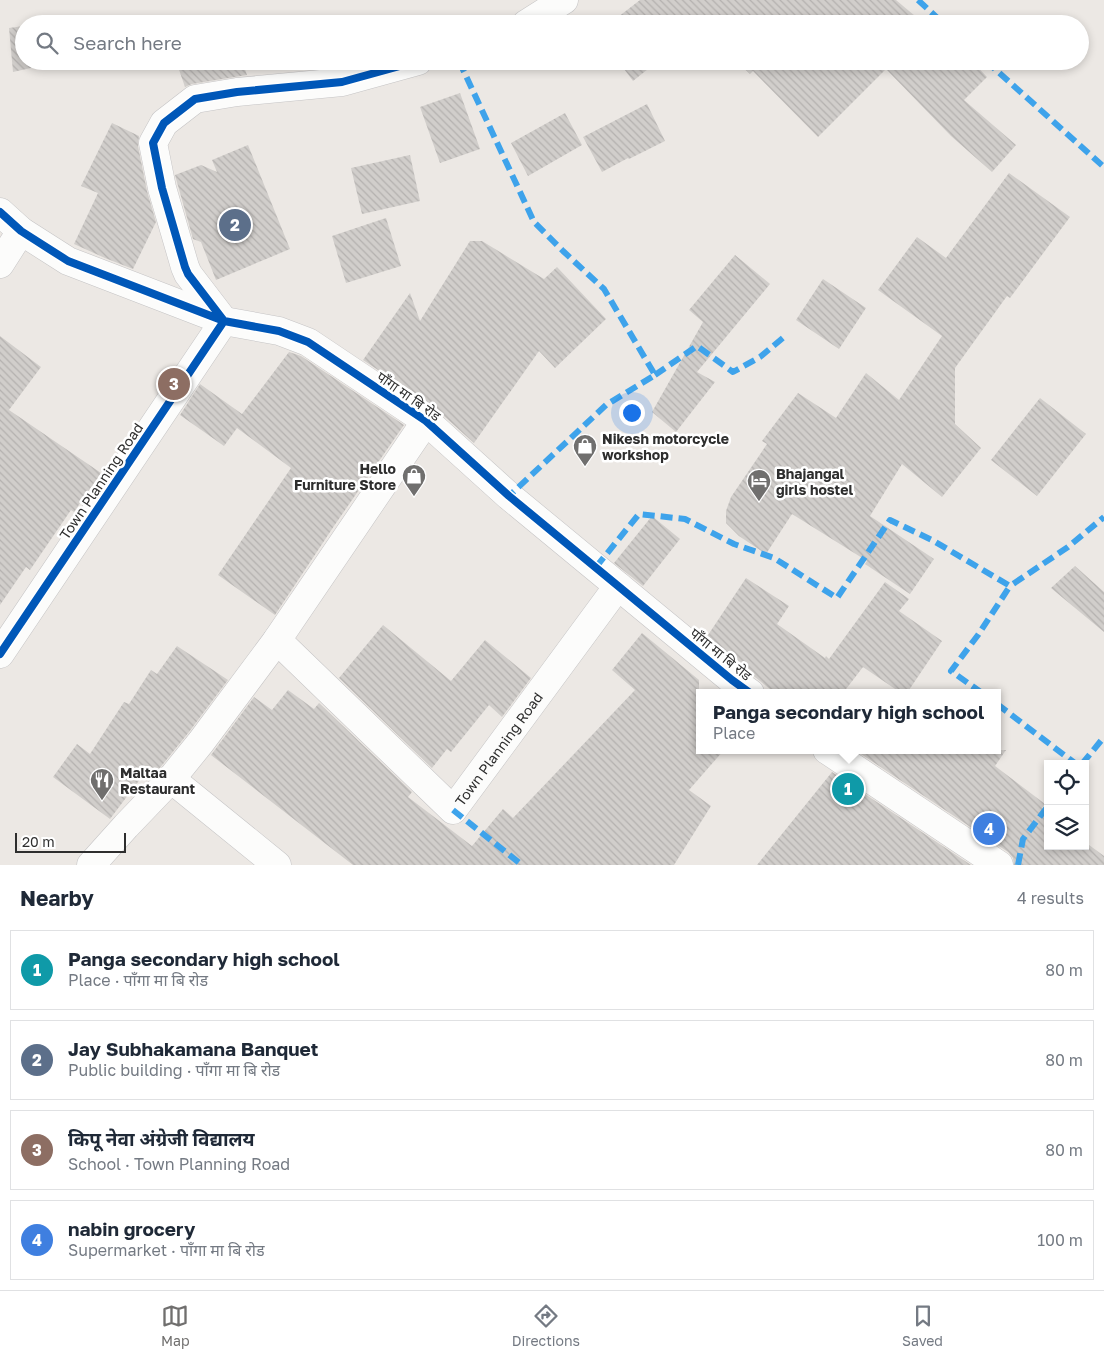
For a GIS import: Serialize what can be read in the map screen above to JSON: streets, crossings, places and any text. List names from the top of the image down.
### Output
{
  "streets": {
    "street": ["पाँगा मा बि रोड", "Town Planning Road"]
  },
  "crossings": [
    ["पाँगा मा बि रोड", "Town Planning Road"]
  ],
  "places": {
    "shop": ["Nikesh motorcycle workshop", "Hello Furniture Store"],
    "hotel": ["Bhajangal girls hostel"],
    "restaurant": ["Maltaa Restaurant"]
  },
  "scale_bar": "20 m",
  "page": {
    "search": "Search here",
    "pins": [
      "2",
      "3",
      "1",
      "4"
    ],
    "popup": ["Panga secondary high school", "Place"],
    "scale": "20 m",
    "heading": ["Nearby", "4 results"],
    "list": [
      {
        "mark": "1",
        "name": "Panga secondary high school",
        "note": "Place · पाँगा मा बि रोड",
        "value": "80 m"
      },
      {
        "mark": "2",
        "name": "Jay Subhakamana Banquet",
        "note": "Public building · पाँगा मा बि रोड",
        "value": "80 m"
      },
      {
        "mark": "3",
        "name": "किपू नेवा अंग्रेजी विद्यालय",
        "note": "School · Town Planning Road",
        "value": "80 m"
      },
      {
        "mark": "4",
        "name": "nabin grocery",
        "note": "Supermarket · पाँगा मा बि रोड",
        "value": "100 m"
      }
    ],
    "nav": ["Map", "Directions", "Saved"]
  }
}
